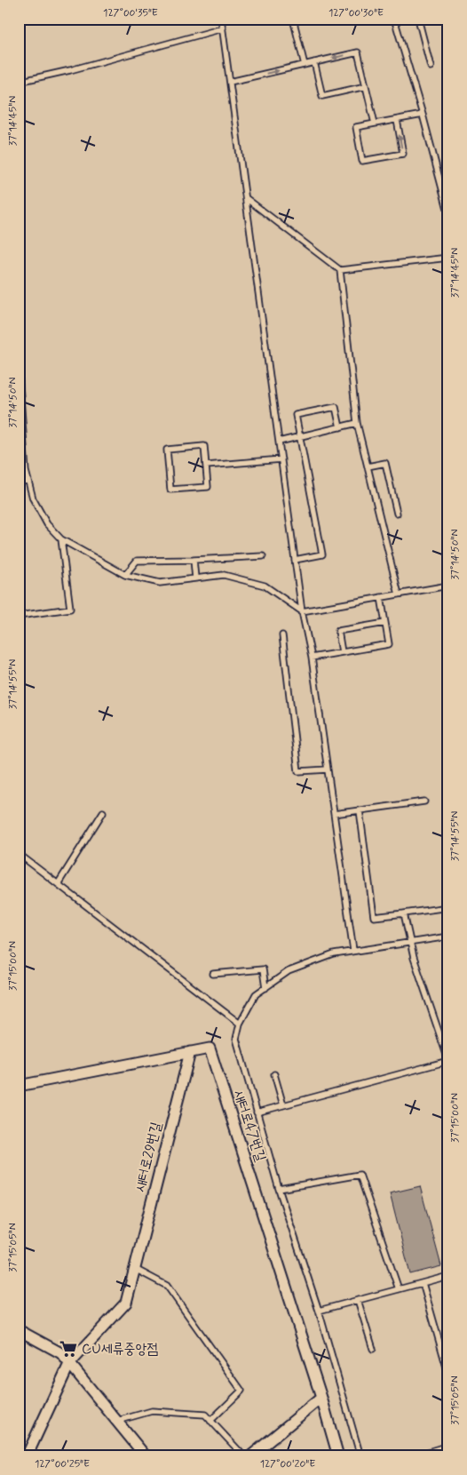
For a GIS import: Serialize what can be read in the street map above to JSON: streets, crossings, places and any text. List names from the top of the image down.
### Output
{
  "streets": {
    "street": ["새터로47번길", "새터로29번길"]
  },
  "crossings": [
    ["새터로47번길", "새터로29번길"]
  ],
  "places": {
    "supermarket": ["CU세류중앙점"]
  },
  "coordinates": [
    "127°00'35\"E",
    "127°00'30\"E",
    "37°14'45\"N",
    "37°14'50\"N",
    "37°14'55\"N",
    "37°15'00\"N",
    "37°15'05\"N",
    "127°00'25\"E",
    "127°00'20\"E"
  ]
}
